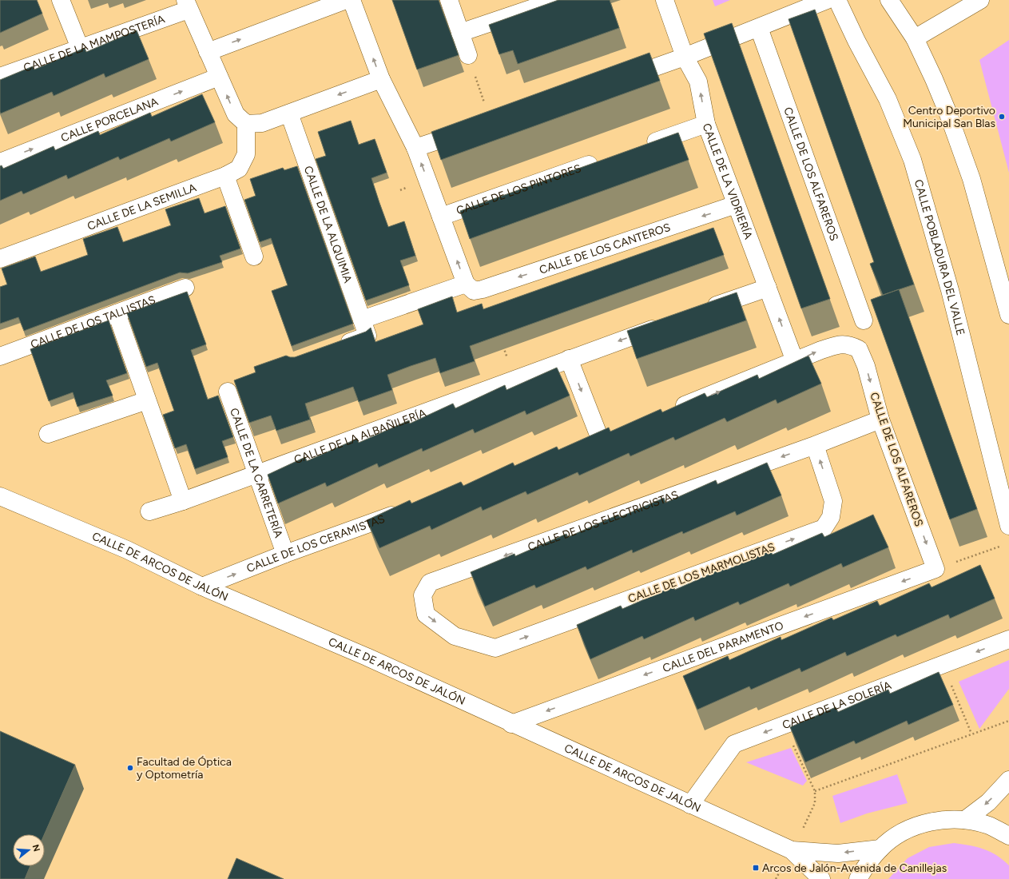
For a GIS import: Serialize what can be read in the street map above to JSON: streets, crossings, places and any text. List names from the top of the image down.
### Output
{
  "streets": {
    "street": [
      "CALLE DE LA MAMPOSTERÍA",
      "CALLE PORCELANA",
      "CALLE DE LOS ALFAREROS",
      "CALLE DE LA VIDRIERÍA",
      "CALLE DE LOS PINTORES",
      "CALLE DE LA SEMILLA",
      "CALLE DE LA ALQUIMIA",
      "CALLE DE LOS CANTEROS",
      "CALLE POBLADURA DEL VALLE",
      "CALLE DE LOS TALLISTAS",
      "CALLE DE LA ALBAÑILERÍA",
      "CALLE DE LA CARRETERÍA",
      "CALLE DE LOS ELECTRICISTAS",
      "CALLE DE LOS CERAMISTAS",
      "CALLE DE ARCOS DE JALÓN",
      "CALLE DE LOS MARMOLISTAS",
      "CALLE DEL PARAMENTO",
      "CALLE DE LA SOLERÍA"
    ]
  },
  "crossings": [
    ["CALLE DE LOS ALFAREROS", "CALLE DE LA VIDRIERÍA"],
    ["CALLE DE LOS ALFAREROS", "CALLE DE LOS ELECTRICISTAS"],
    ["CALLE DE LOS ALFAREROS", "CALLE DEL PARAMENTO"],
    ["CALLE DE LA VIDRIERÍA", "CALLE DE LOS CANTEROS"],
    ["CALLE DE LA ALQUIMIA", "CALLE DE LOS CANTEROS"],
    ["CALLE DE LA ALBAÑILERÍA", "CALLE DE LA CARRETERÍA"],
    ["CALLE DE LA CARRETERÍA", "CALLE DE LOS CERAMISTAS"],
    ["CALLE DE LOS ELECTRICISTAS", "CALLE DE LOS MARMOLISTAS"],
    ["CALLE DE LOS CERAMISTAS", "CALLE DE ARCOS DE JALÓN"],
    ["CALLE DE ARCOS DE JALÓN", "CALLE DEL PARAMENTO"],
    ["CALLE DE ARCOS DE JALÓN", "CALLE DE LA SOLERÍA"]
  ],
  "one_way": [
    "CALLE PORCELANA",
    "CALLE DE LA VIDRIERÍA",
    "CALLE DE LOS CERAMISTAS",
    "CALLE DE LOS MARMOLISTAS",
    "CALLE DEL PARAMENTO",
    "CALLE DE LA SOLERÍA"
  ],
  "places": {
    "other": ["Centro Deportivo Municipal San Blas", "Facultad de Óptica y Optometría"],
    "transit": ["Arcos de Jalón-Avenida de Canillejas"]
  },
  "north": "right"
}
